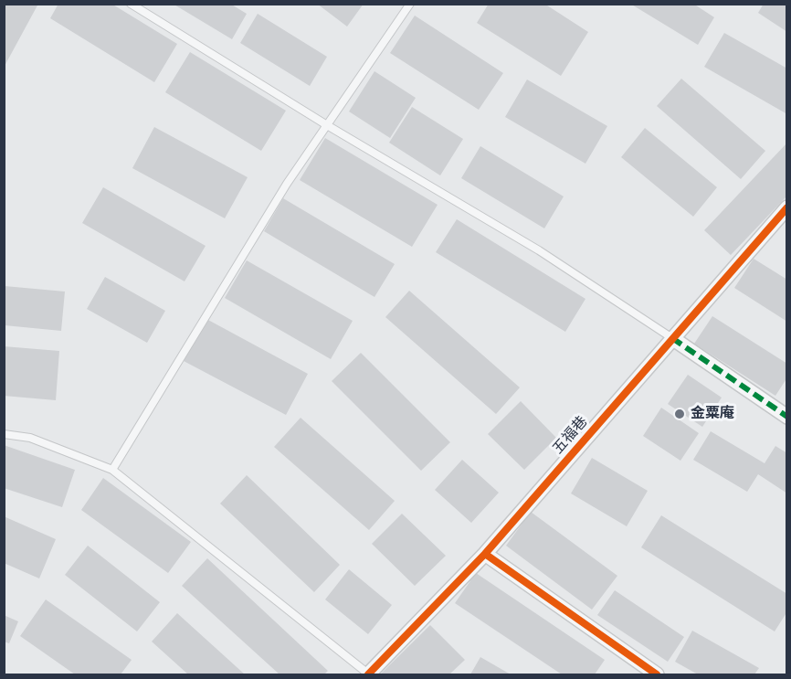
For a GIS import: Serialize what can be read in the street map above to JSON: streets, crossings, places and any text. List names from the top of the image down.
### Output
{
  "streets": {
    "street": ["五福巷"]
  },
  "places": ["金粟庵"]
}
